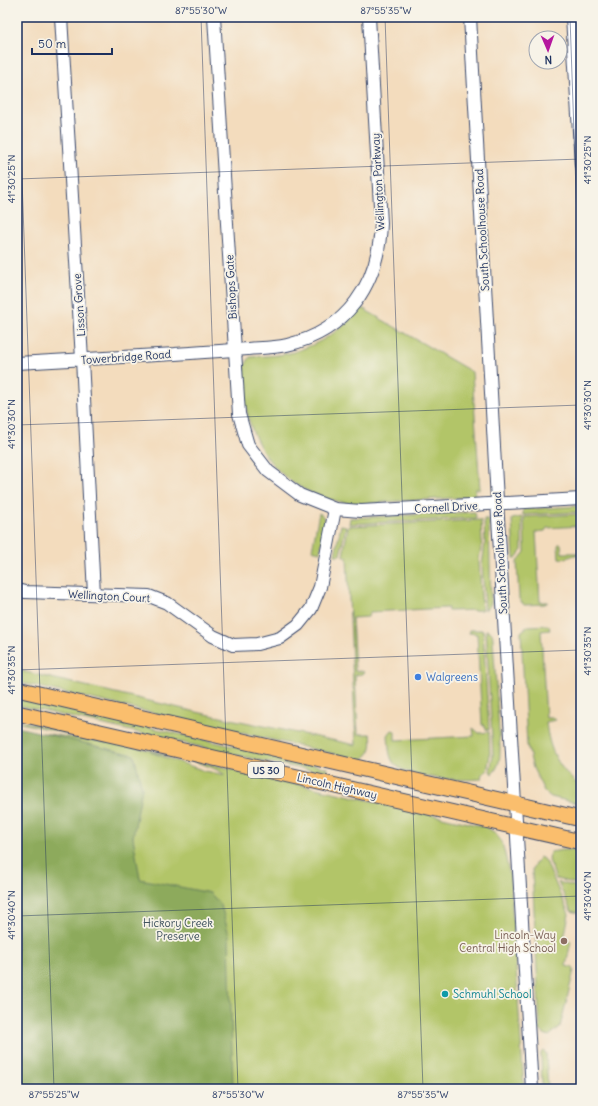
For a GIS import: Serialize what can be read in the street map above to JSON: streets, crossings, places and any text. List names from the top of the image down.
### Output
{
  "streets": {
    "main road": ["US 30", "Lincoln Highway"],
    "street": [
      "Wellington Parkway",
      "South Schoolhouse Road",
      "Bishops Gate",
      "Lisson Grove",
      "Towerbridge Road",
      "Cornell Drive",
      "Wellington Court"
    ]
  },
  "crossings": [
    ["Wellington Parkway", "Bishops Gate"],
    ["Wellington Parkway", "Towerbridge Road"],
    ["South Schoolhouse Road", "Cornell Drive"],
    ["South Schoolhouse Road", "US 30"],
    ["South Schoolhouse Road", "Lincoln Highway"],
    ["Bishops Gate", "Towerbridge Road"],
    ["Bishops Gate", "Cornell Drive"],
    ["Bishops Gate", "Wellington Court"],
    ["Lisson Grove", "Towerbridge Road"],
    ["Lisson Grove", "Wellington Court"],
    ["Cornell Drive", "Wellington Court"],
    ["US 30", "Lincoln Highway"]
  ],
  "parks": ["Hickory Creek Preserve"],
  "places": ["Walgreens", "Lincoln-Way Central High School", "Schmuhl School"],
  "scale_bar": "50 m",
  "north": "bottom",
  "coordinates": [
    "87°55'30\"W",
    "87°55'35\"W",
    "41°30'25\"N",
    "41°30'30\"N",
    "41°30'35\"N",
    "41°30'40\"N",
    "87°55'25\"W"
  ]
}
